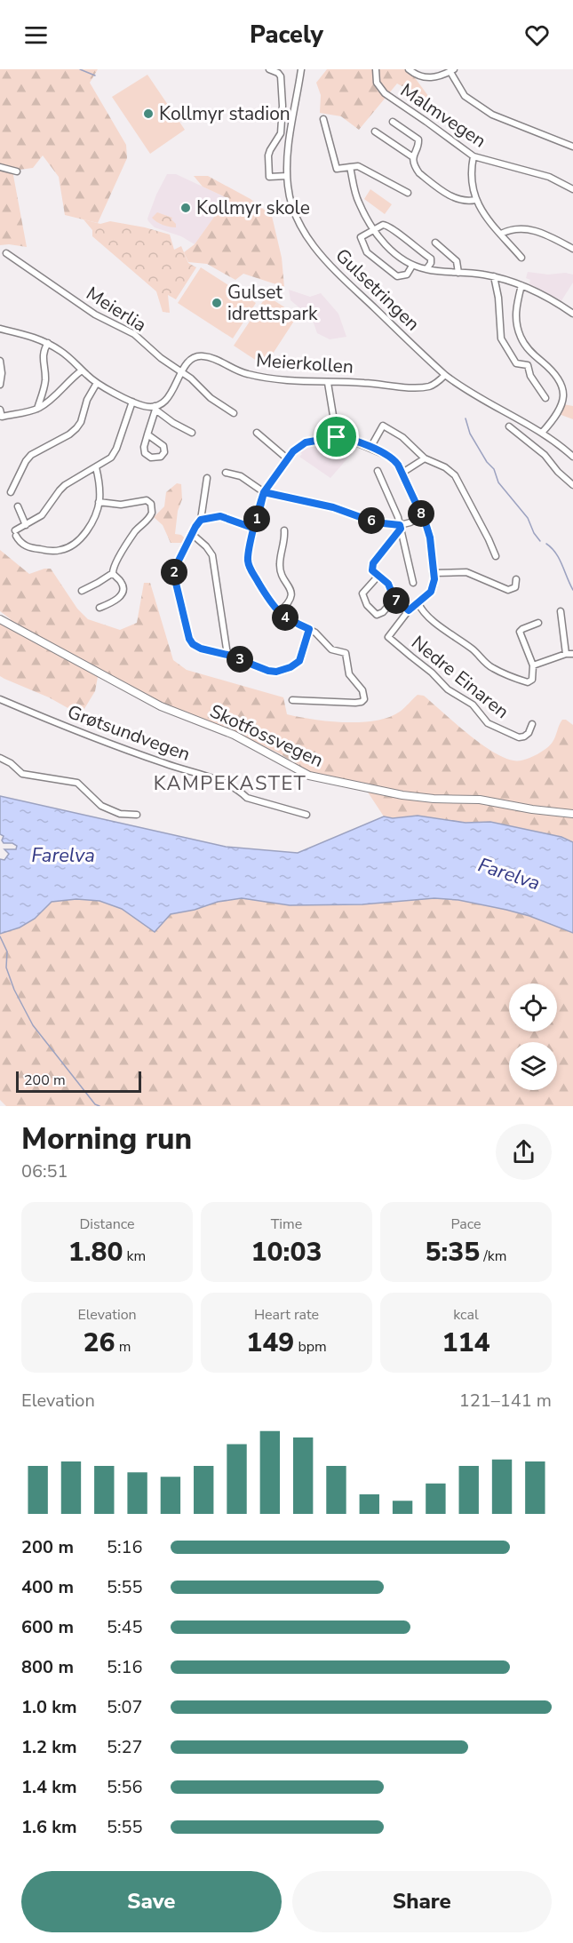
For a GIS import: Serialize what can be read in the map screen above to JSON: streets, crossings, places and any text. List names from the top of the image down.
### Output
{
  "streets": {
    "main road": ["Skotfossvegen"],
    "street": [
      "Malmvegen",
      "Gulsetringen",
      "Meierlia",
      "Meierkollen",
      "Nedre Einaren",
      "Grøtsundvegen"
    ]
  },
  "crossings": [
    ["Gulsetringen", "Meierkollen"],
    ["Meierlia", "Meierkollen"]
  ],
  "districts": ["KAMPEKASTET"],
  "water": ["Farelva"],
  "places": ["Kollmyr stadion", "Kollmyr skole", "Gulset idrettspark"],
  "scale_bar": "200 m",
  "page": {
    "header": "Pacely",
    "pins": [
      "8",
      "1",
      "6",
      "2",
      "7",
      "4",
      "3"
    ],
    "scale": "200 m",
    "heading": ["Morning run", "06:51"],
    "stats": [
      ["Distance", "1.80 km"],
      ["Time", "10:03"],
      ["Pace", "5:35 /km"],
      ["Elevation", "26 m"],
      ["Heart rate", "149 bpm"],
      ["kcal", "114"]
    ],
    "chart": ["Elevation", "121–141 m"],
    "list": [
      {
        "name": "200 m",
        "note": "5:16"
      },
      {
        "name": "400 m",
        "note": "5:55"
      },
      {
        "name": "600 m",
        "note": "5:45"
      },
      {
        "name": "800 m",
        "note": "5:16"
      },
      {
        "name": "1.0 km",
        "note": "5:07"
      },
      {
        "name": "1.2 km",
        "note": "5:27"
      },
      {
        "name": "1.4 km",
        "note": "5:56"
      },
      {
        "name": "1.6 km",
        "note": "5:55"
      }
    ],
    "buttons": ["Save", "Share"]
  }
}
